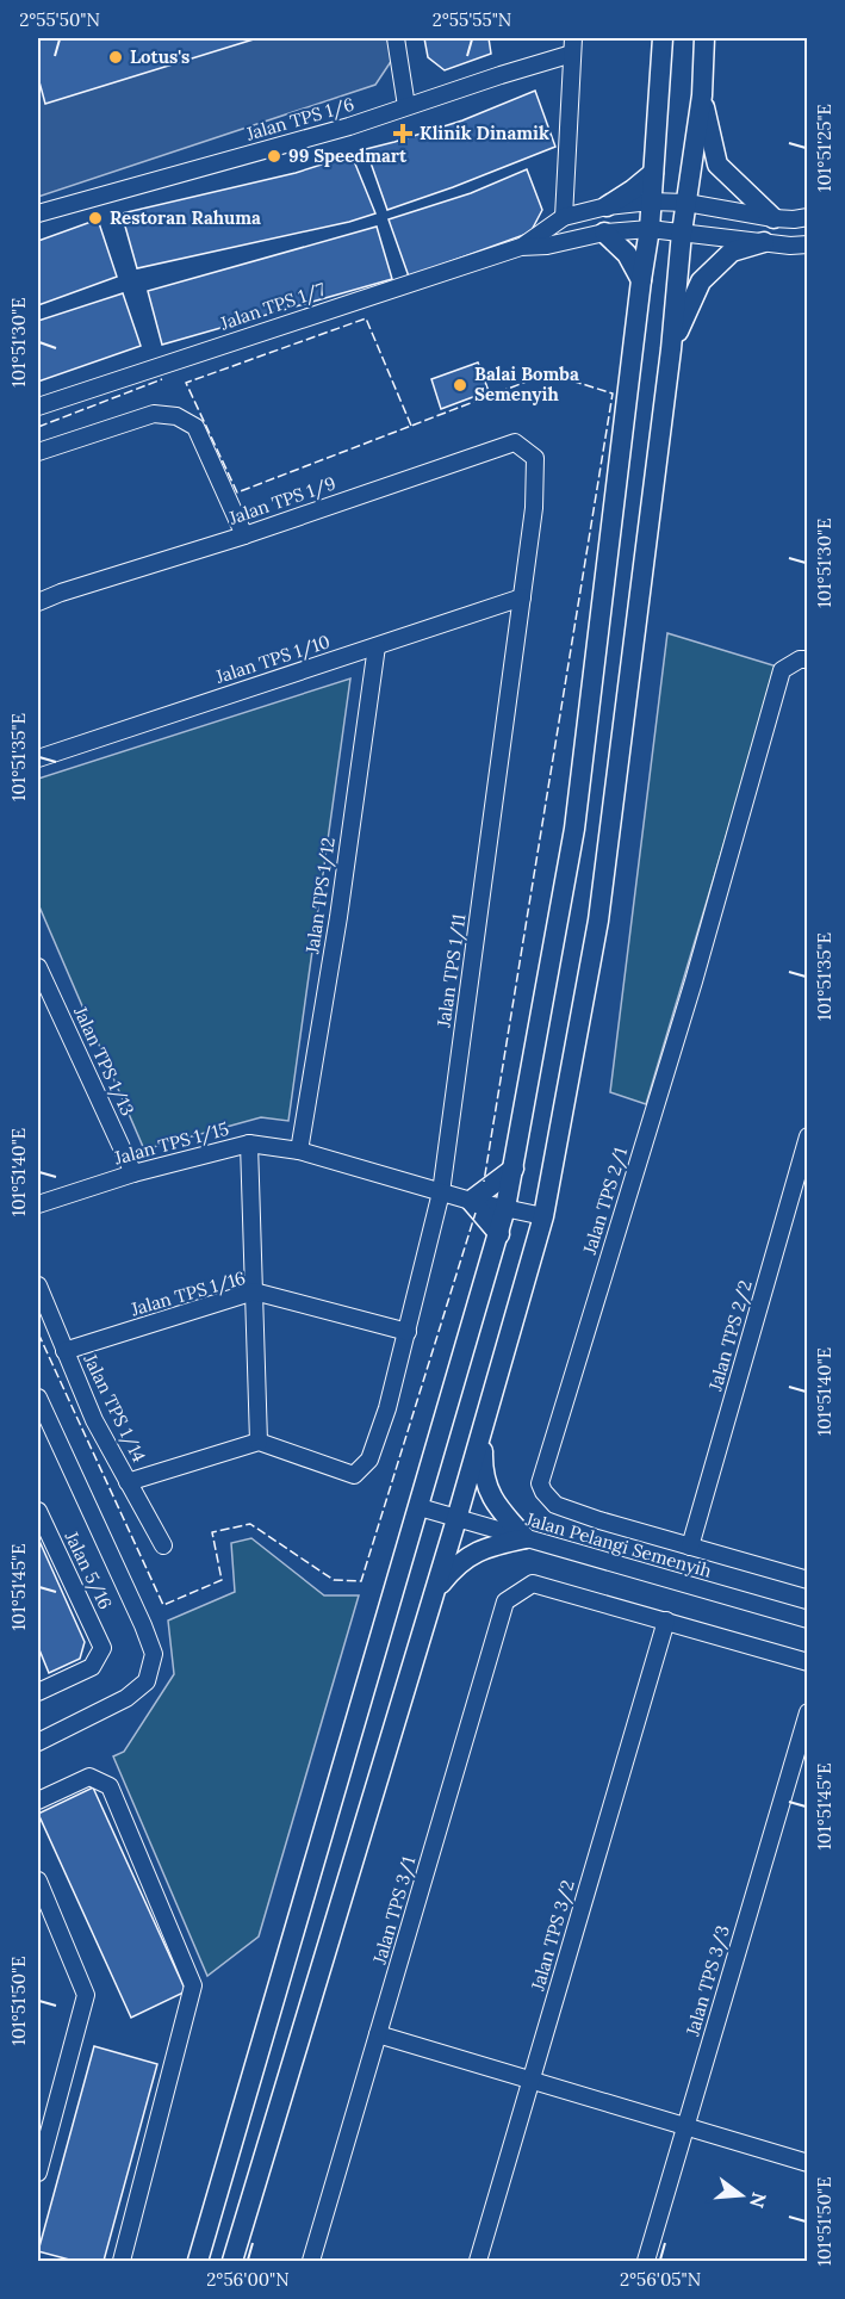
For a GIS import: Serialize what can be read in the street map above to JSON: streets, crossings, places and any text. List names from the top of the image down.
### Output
{
  "streets": {
    "street": [
      "Jalan TPS 1/6",
      "Jalan TPS 1/7",
      "Jalan TPS 1/9",
      "Jalan TPS 1/10",
      "Jalan TPS 1/12",
      "Jalan TPS 1/11",
      "Jalan TPS 1/13",
      "Jalan TPS 1/15",
      "Jalan TPS 2/1",
      "Jalan TPS 1/16",
      "Jalan TPS 2/2",
      "Jalan TPS 1/14",
      "Jalan Pelangi Semenyih",
      "Jalan 5/16",
      "Jalan TPS 3/1",
      "Jalan TPS 3/2",
      "Jalan TPS 3/3"
    ]
  },
  "crossings": [
    ["Jalan TPS 1/9", "Jalan TPS 1/11"],
    ["Jalan TPS 1/10", "Jalan TPS 1/12"],
    ["Jalan TPS 1/10", "Jalan TPS 1/11"],
    ["Jalan TPS 1/12", "Jalan TPS 1/15"],
    ["Jalan TPS 1/11", "Jalan TPS 1/15"],
    ["Jalan TPS 1/11", "Jalan TPS 1/16"],
    ["Jalan TPS 1/13", "Jalan TPS 1/15"],
    ["Jalan TPS 2/1", "Jalan TPS 2/2"],
    ["Jalan TPS 1/16", "Jalan TPS 1/14"],
    ["Jalan TPS 3/1", "Jalan TPS 3/2"]
  ],
  "places": {
    "other": [
      "Lotus's",
      "99 Speedmart",
      "Restoran Rahuma",
      "Balai Bomba Semenyih"
    ],
    "health": ["Klinik Dinamik"]
  },
  "north": "right",
  "coordinates": [
    "2°55'50\"N",
    "2°55'55\"N",
    "101°51'25\"E",
    "101°51'30\"E",
    "101°51'35\"E",
    "101°51'40\"E",
    "101°51'45\"E",
    "101°51'50\"E",
    "2°56'00\"N",
    "2°56'05\"N"
  ]
}
